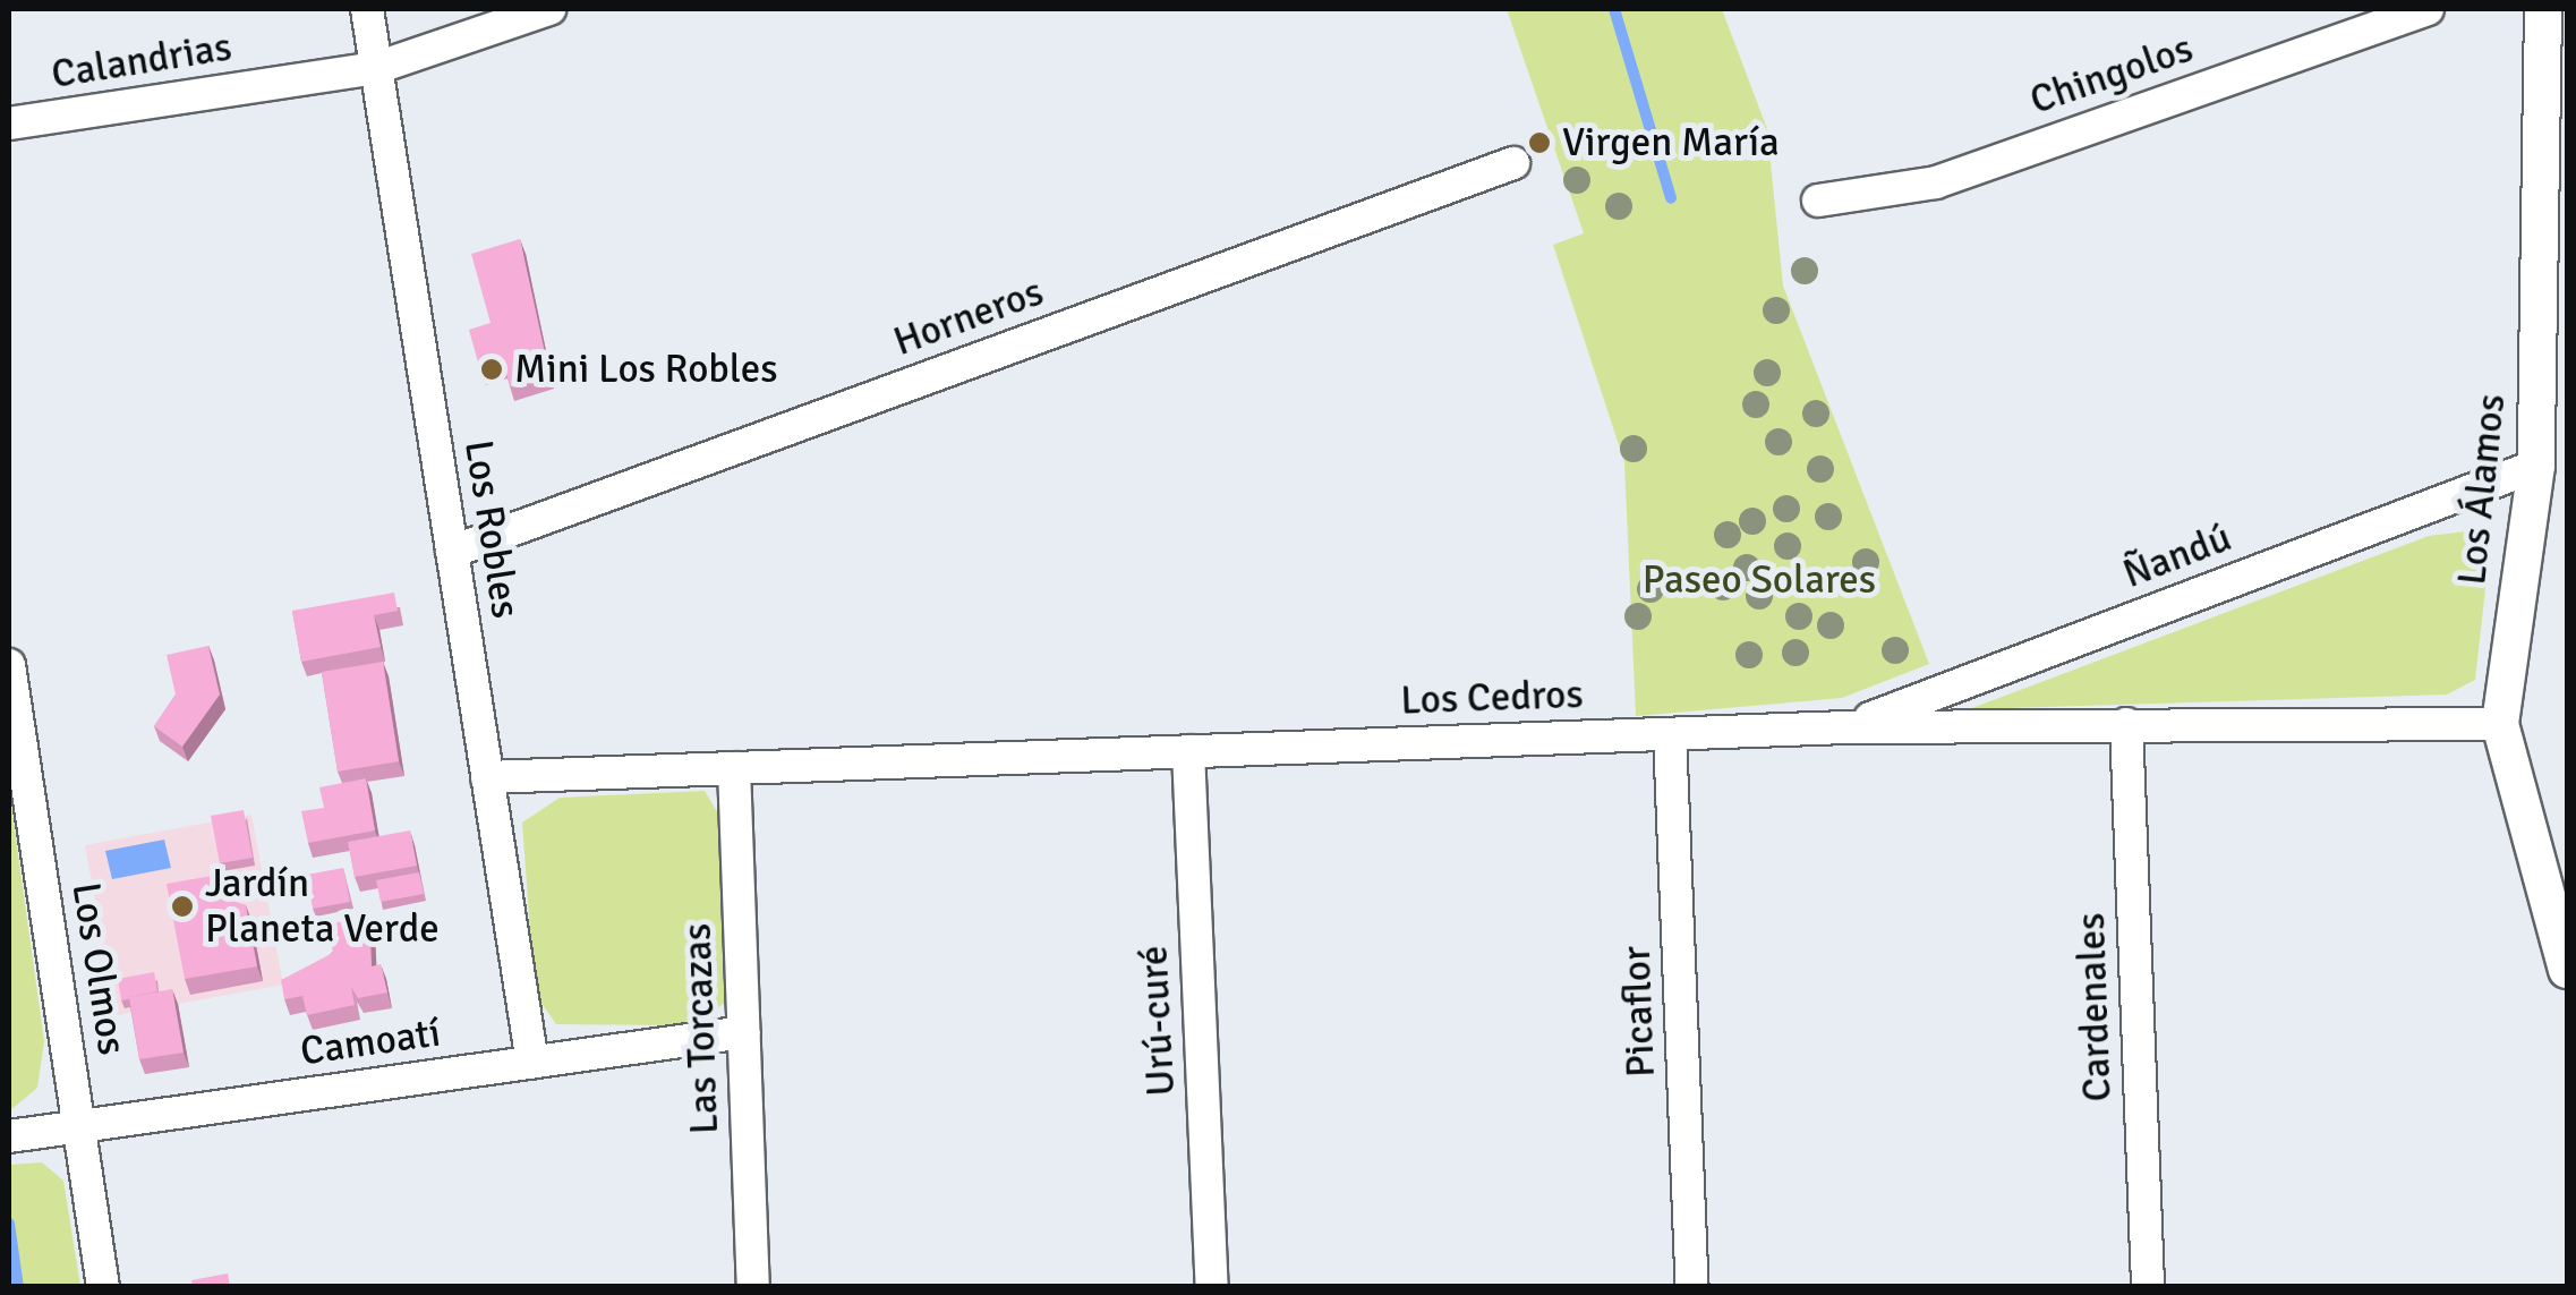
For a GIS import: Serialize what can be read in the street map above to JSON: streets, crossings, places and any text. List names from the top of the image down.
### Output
{
  "streets": {
    "street": [
      "Calandrias",
      "Chingolos",
      "Horneros",
      "Los Álamos",
      "Los Robles",
      "Ñandú",
      "Los Cedros",
      "Los Olmos",
      "Cardenales",
      "Picaflor",
      "Urú-curé",
      "Las Torcazas",
      "Camoatí"
    ]
  },
  "crossings": [
    ["Calandrias", "Los Robles"],
    ["Horneros", "Los Robles"],
    ["Los Álamos", "Ñandú"],
    ["Los Álamos", "Los Cedros"],
    ["Los Robles", "Los Cedros"],
    ["Los Robles", "Camoatí"],
    ["Ñandú", "Los Cedros"],
    ["Los Cedros", "Cardenales"],
    ["Los Cedros", "Picaflor"],
    ["Los Cedros", "Urú-curé"],
    ["Los Cedros", "Las Torcazas"],
    ["Los Olmos", "Camoatí"],
    ["Las Torcazas", "Camoatí"]
  ],
  "parks": ["Paseo Solares"],
  "places": ["Virgen María", "Mini Los Robles", "Jardín Planeta Verde"]
}
